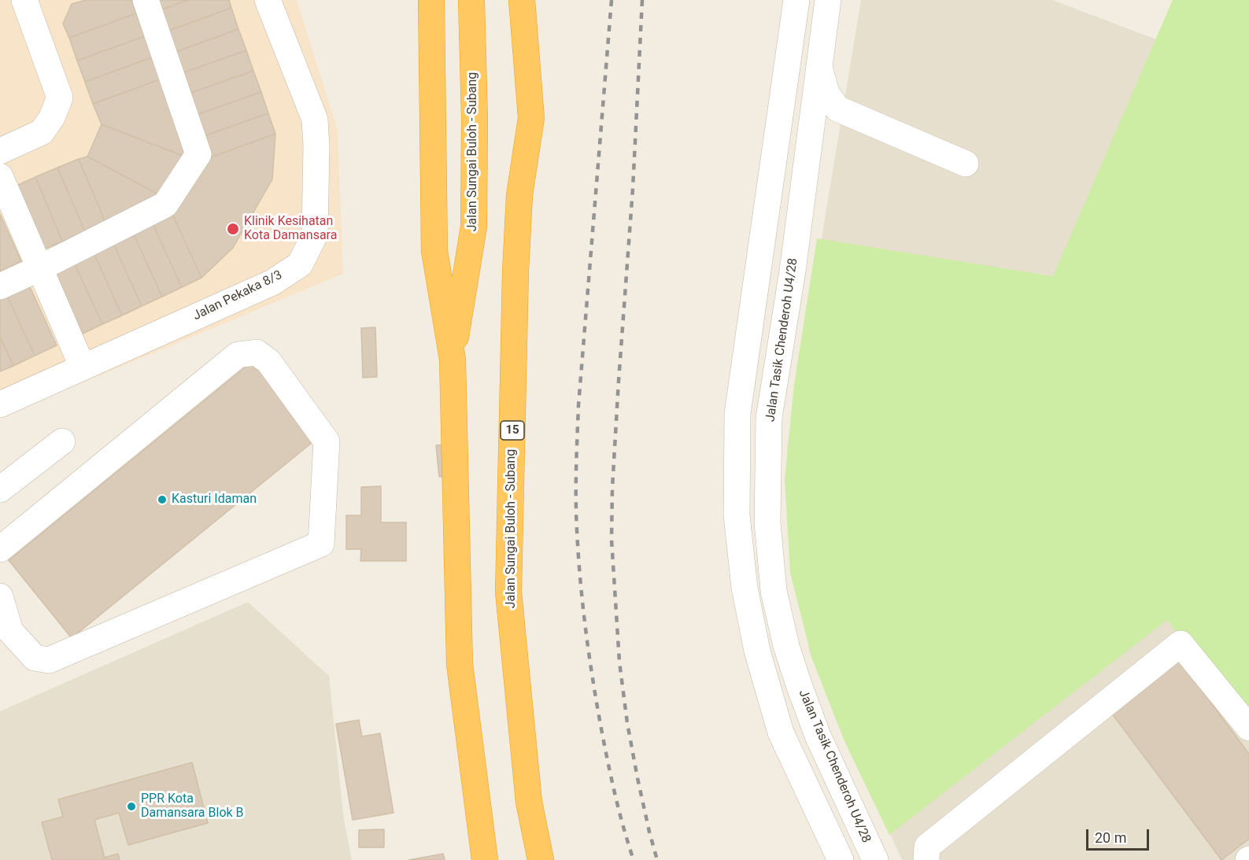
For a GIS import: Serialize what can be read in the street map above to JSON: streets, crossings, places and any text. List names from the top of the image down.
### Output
{
  "streets": {
    "highway": ["Jalan Sungai Buloh - Subang", "15"],
    "street": ["Jalan Pekaka 8/3", "Jalan Tasik Chenderoh U4/28"]
  },
  "places": ["Klinik Kesihatan Kota Damansara", "Kasturi Idaman", "PPR Kota Damansara Blok B"],
  "scale_bar": "20 m"
}
